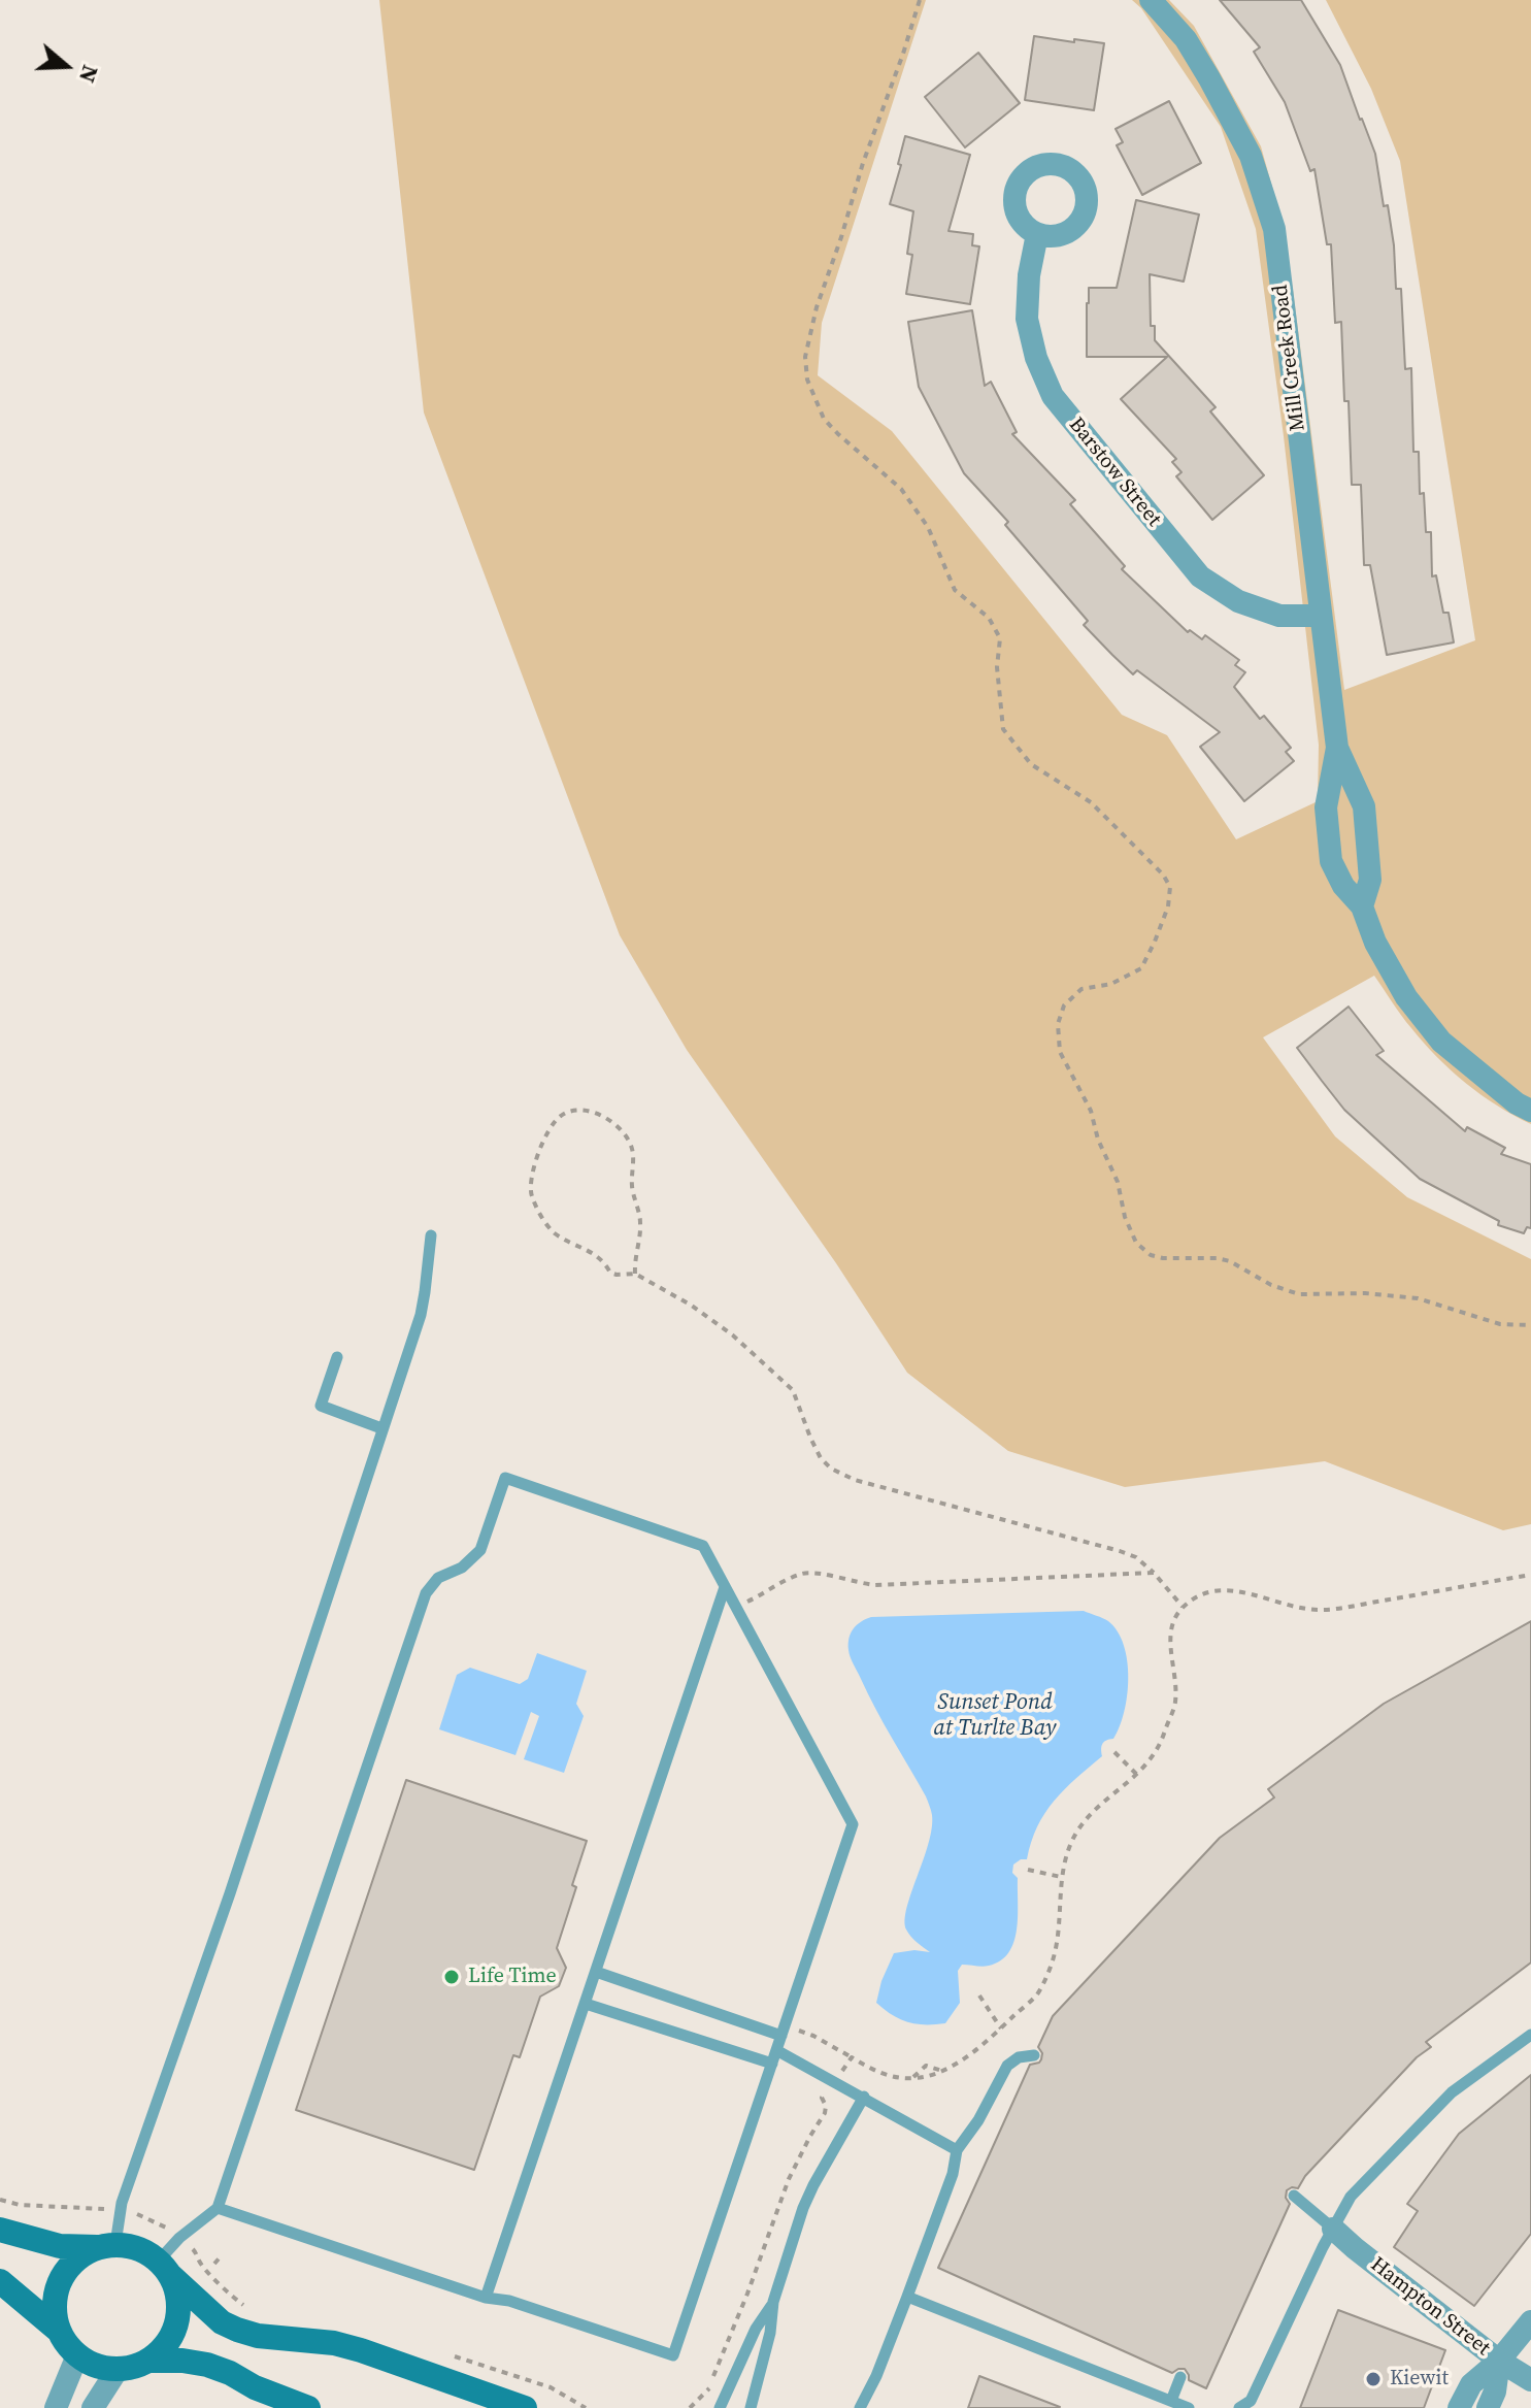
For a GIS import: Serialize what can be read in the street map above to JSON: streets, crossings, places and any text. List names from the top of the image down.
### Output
{
  "streets": {
    "street": ["Mill Creek Road", "Barstow Street", "Hampton Street"]
  },
  "crossings": [
    ["Mill Creek Road", "Barstow Street"]
  ],
  "water": ["Sunset Pond at Turlte Bay"],
  "places": ["Life Time", "Kiewit"],
  "north": "right"
}
